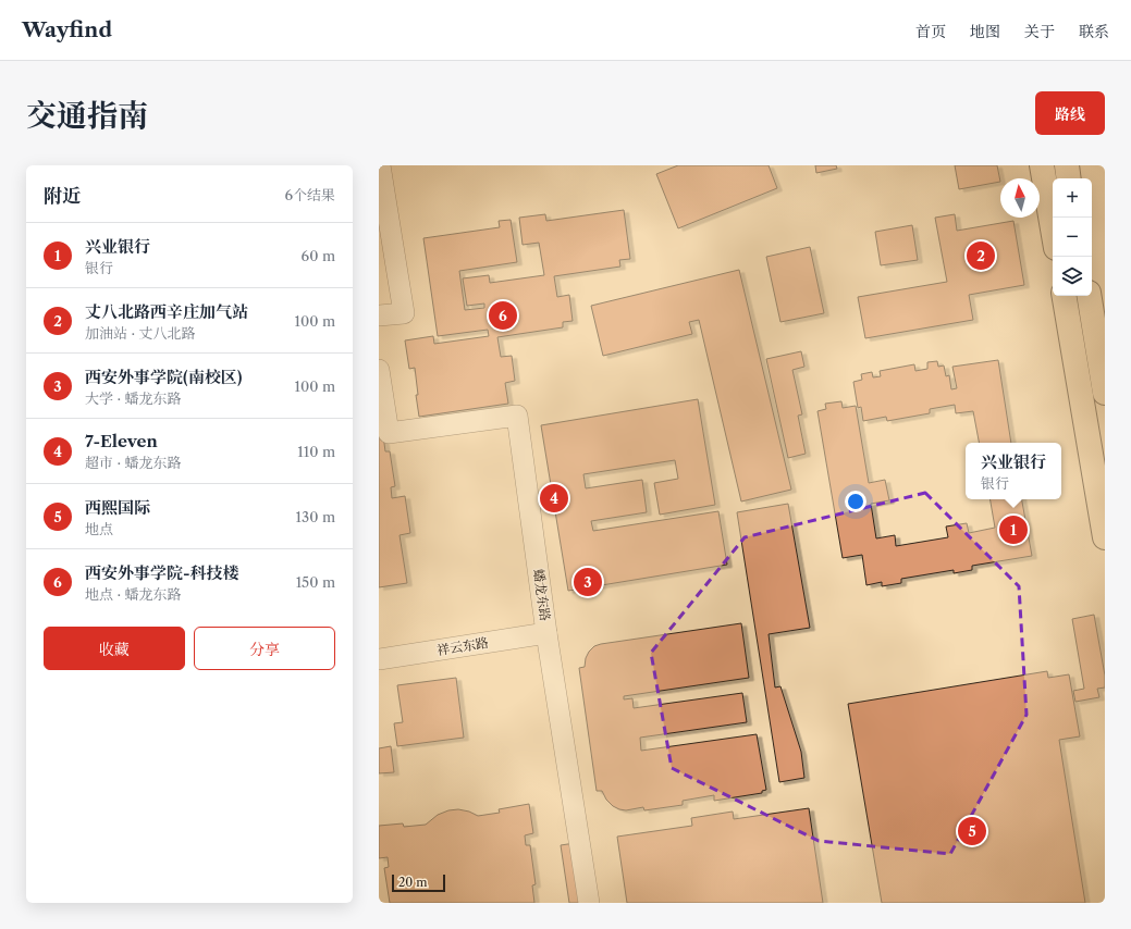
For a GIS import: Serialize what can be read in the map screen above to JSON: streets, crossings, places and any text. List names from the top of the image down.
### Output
{
  "streets": {
    "street": ["蟠龙东路", "祥云东路"]
  },
  "crossings": [
    ["蟠龙东路", "祥云东路"]
  ],
  "scale_bar": "20 m",
  "north": "top",
  "page": {
    "header": "Wayfind",
    "nav": [
      "首页",
      "地图",
      "关于",
      "联系"
    ],
    "title": "交通指南",
    "buttons": [
      "路线",
      ["收藏", "分享"]
    ],
    "heading": ["附近", "6个结果"],
    "map_buttons": ["+", "−"],
    "list": [
      {
        "mark": "1",
        "name": "兴业银行",
        "note": "银行",
        "value": "60 m"
      },
      {
        "mark": "2",
        "name": "丈八北路西辛庄加气站",
        "note": "加油站 · 丈八北路",
        "value": "100 m"
      },
      {
        "mark": "3",
        "name": "西安外事学院(南校区)",
        "note": "大学 · 蟠龙东路",
        "value": "100 m"
      },
      {
        "mark": "4",
        "name": "7-Eleven",
        "note": "超市 · 蟠龙东路",
        "value": "110 m"
      },
      {
        "mark": "5",
        "name": "西熙国际",
        "note": "地点",
        "value": "130 m"
      },
      {
        "mark": "6",
        "name": "西安外事学院-科技楼",
        "note": "地点 · 蟠龙东路",
        "value": "150 m"
      }
    ],
    "pins": [
      "2",
      "6",
      "4",
      "1",
      "3",
      "5"
    ],
    "popup": ["兴业银行", "银行"],
    "scale": "20 m"
  }
}
